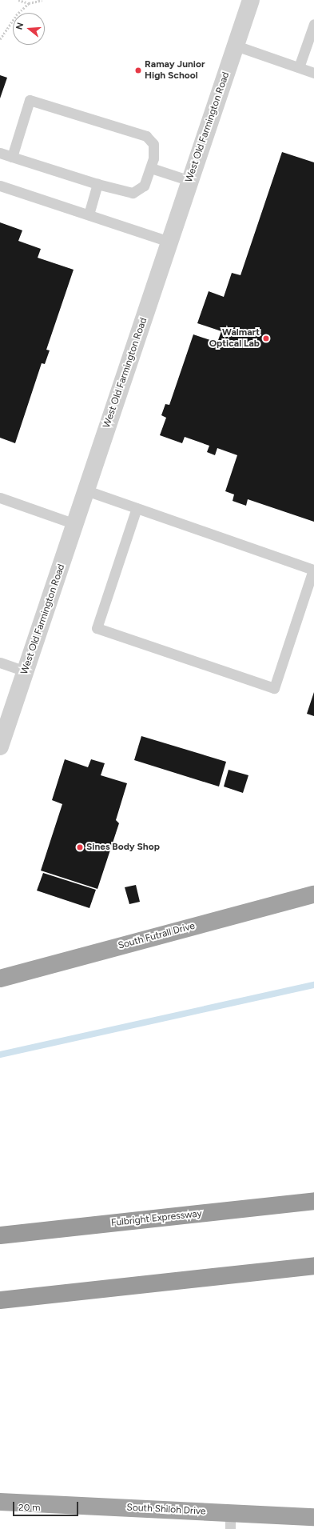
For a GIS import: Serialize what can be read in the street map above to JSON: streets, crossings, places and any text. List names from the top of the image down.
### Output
{
  "streets": {
    "highway": ["South Futrall Drive", "Fulbright Expressway", "South Shiloh Drive"],
    "street": ["West Old Farmington Road"]
  },
  "places": ["Ramay Junior High School", "Walmart Optical Lab", "Sines Body Shop"],
  "scale_bar": "20 m",
  "north": "left"
}
